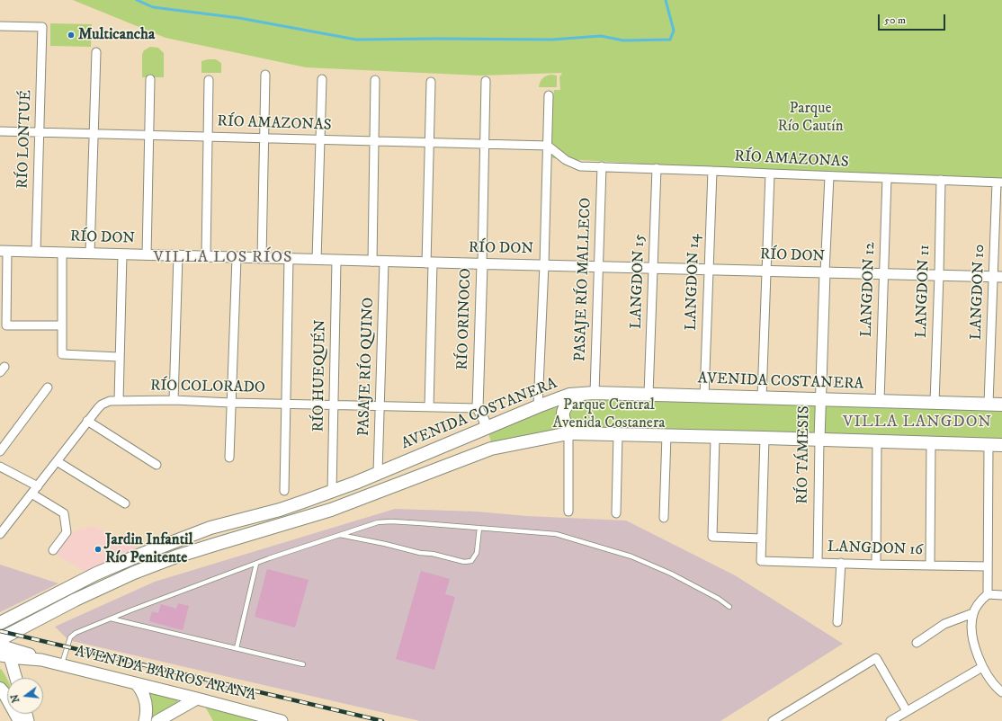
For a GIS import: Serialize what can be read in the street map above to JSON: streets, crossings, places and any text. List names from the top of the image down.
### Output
{
  "streets": {
    "main road": ["AVENIDA COSTANERA", "AVENIDA BARROS ARANA"],
    "street": [
      "RÍO AMAZONAS",
      "RÍO LONTUÉ",
      "RÍO DON",
      "PASAJE RÍO MALLECO",
      "LANGDON 15",
      "LANGDON 14",
      "LANGDON 12",
      "LANGDON 11",
      "LANGDON 10",
      "RÍO ORINOCO",
      "PASAJE RÍO QUINO",
      "RÍO HUEQUÉN",
      "RÍO COLORADO",
      "RÍO TÁMESIS",
      "LANGDON 16"
    ]
  },
  "crossings": [
    ["RÍO AMAZONAS", "RÍO LONTUÉ"],
    ["RÍO AMAZONAS", "PASAJE RÍO MALLECO"],
    ["RÍO AMAZONAS", "LANGDON 15"],
    ["RÍO AMAZONAS", "LANGDON 14"],
    ["RÍO AMAZONAS", "LANGDON 12"],
    ["RÍO AMAZONAS", "LANGDON 11"],
    ["RÍO AMAZONAS", "LANGDON 10"],
    ["RÍO AMAZONAS", "RÍO ORINOCO"],
    ["RÍO AMAZONAS", "RÍO TÁMESIS"],
    ["RÍO LONTUÉ", "RÍO DON"],
    ["RÍO DON", "PASAJE RÍO MALLECO"],
    ["RÍO DON", "LANGDON 15"],
    ["RÍO DON", "LANGDON 14"],
    ["RÍO DON", "LANGDON 12"],
    ["RÍO DON", "LANGDON 11"],
    ["RÍO DON", "LANGDON 10"],
    ["RÍO DON", "RÍO ORINOCO"],
    ["RÍO DON", "PASAJE RÍO QUINO"],
    ["RÍO DON", "RÍO HUEQUÉN"],
    ["RÍO DON", "RÍO TÁMESIS"],
    ["PASAJE RÍO MALLECO", "AVENIDA COSTANERA"],
    ["LANGDON 15", "AVENIDA COSTANERA"],
    ["LANGDON 14", "AVENIDA COSTANERA"],
    ["LANGDON 12", "AVENIDA COSTANERA"],
    ["LANGDON 11", "AVENIDA COSTANERA"],
    ["LANGDON 10", "AVENIDA COSTANERA"],
    ["RÍO ORINOCO", "AVENIDA COSTANERA"],
    ["RÍO ORINOCO", "RÍO COLORADO"],
    ["PASAJE RÍO QUINO", "AVENIDA COSTANERA"],
    ["PASAJE RÍO QUINO", "RÍO COLORADO"],
    ["RÍO HUEQUÉN", "AVENIDA COSTANERA"],
    ["RÍO HUEQUÉN", "RÍO COLORADO"],
    ["AVENIDA COSTANERA", "RÍO TÁMESIS"],
    ["RÍO TÁMESIS", "LANGDON 16"]
  ],
  "districts": ["VILLA LOS RÍOS", "VILLA LANGDON"],
  "parks": ["Parque Río Cautín", "Parque Central Avenida Costanera"],
  "places": ["Multicancha", "Jardin Infantil Río Penitente"],
  "scale_bar": "50 m",
  "north": "left"
}
